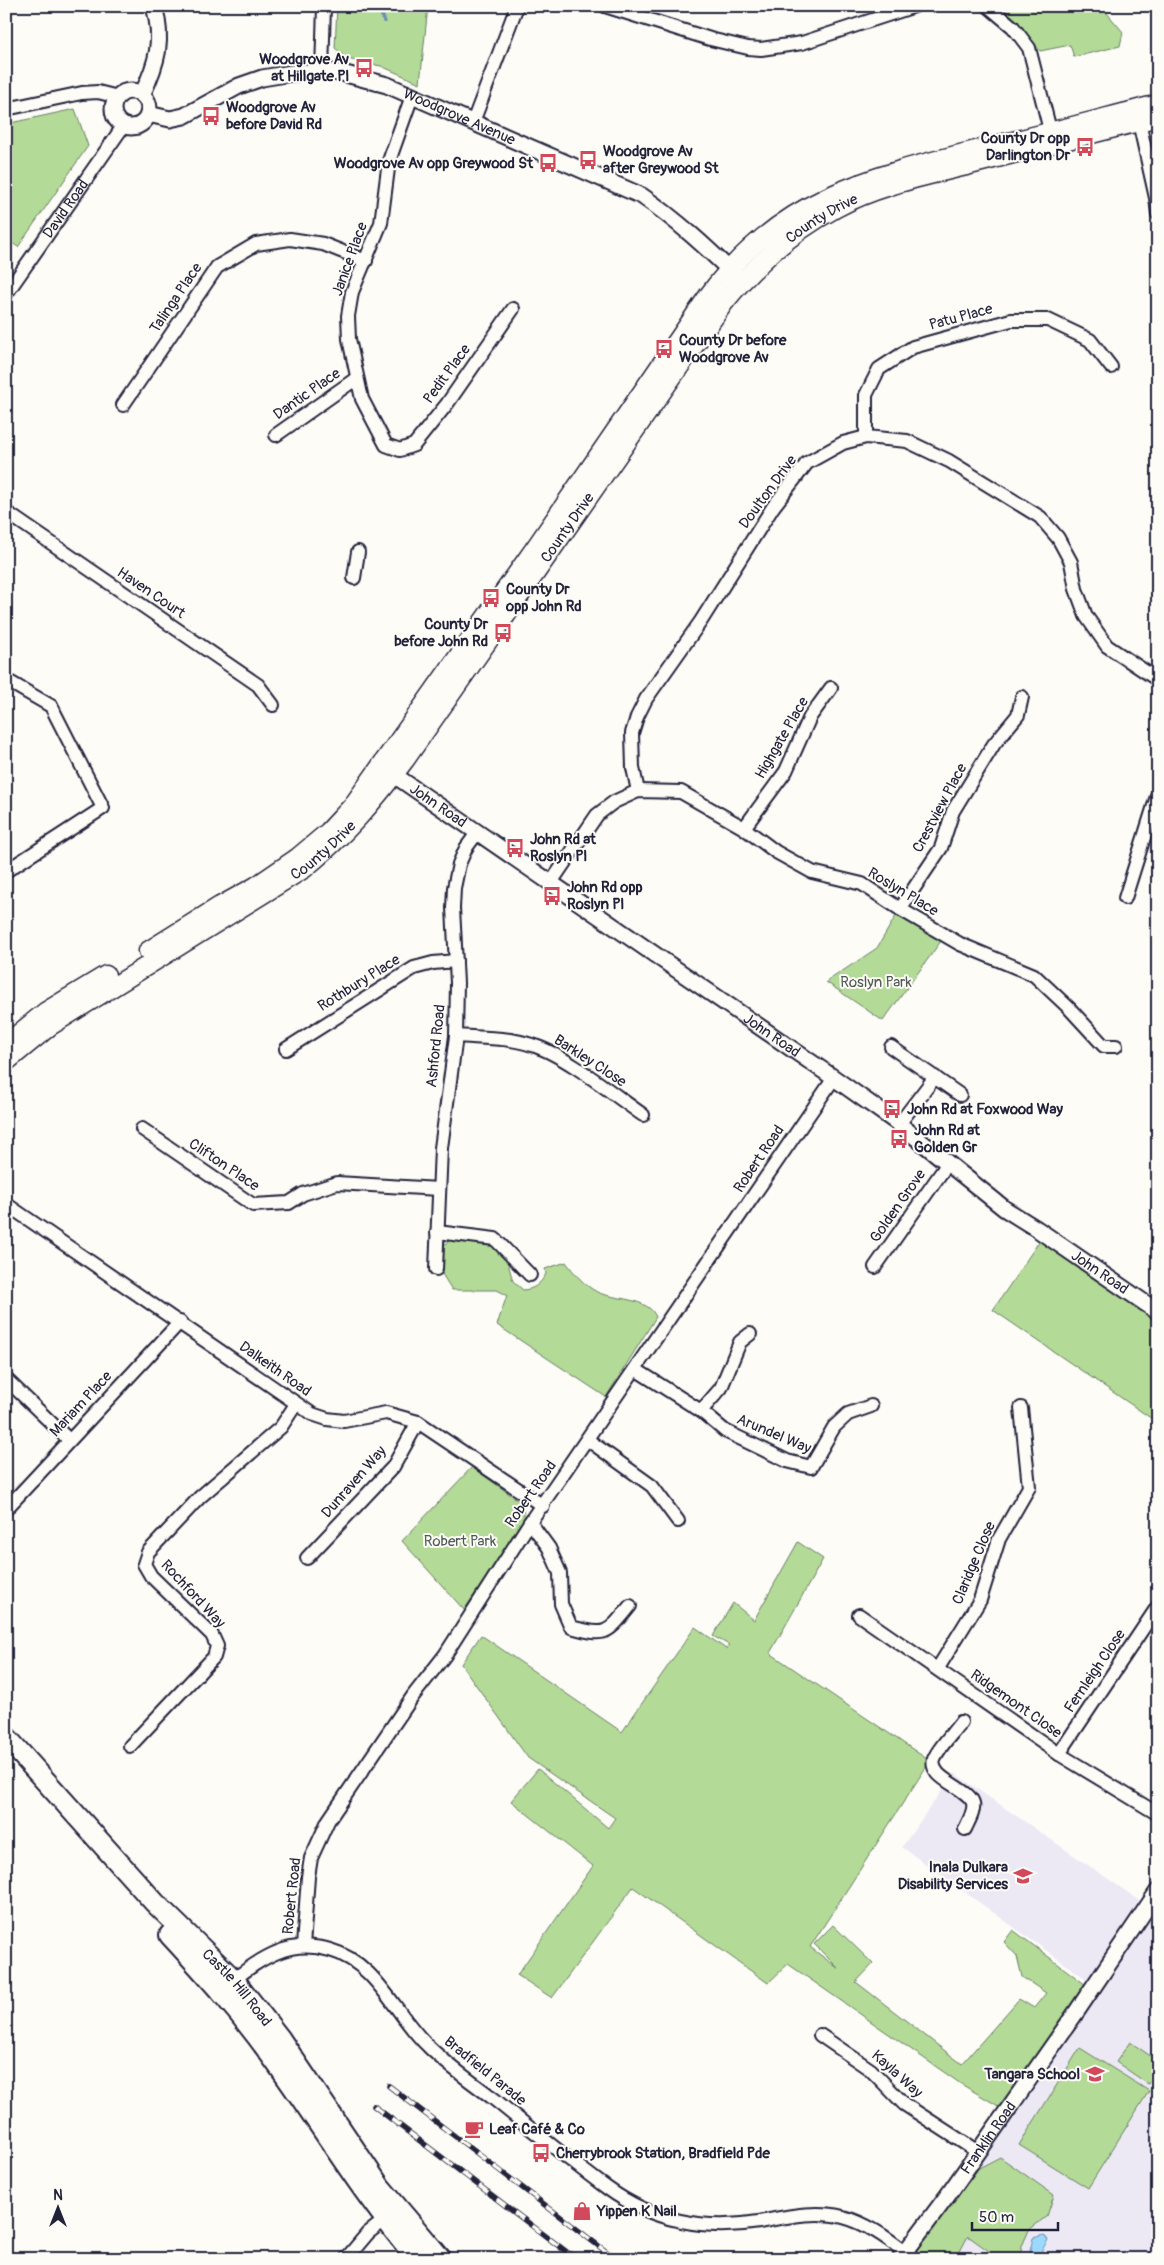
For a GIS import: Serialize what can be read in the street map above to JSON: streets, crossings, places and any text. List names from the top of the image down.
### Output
{
  "streets": {
    "main road": ["County Drive", "Castle Hill Road"],
    "street": [
      "Woodgrove Avenue",
      "David Road",
      "Janice Place",
      "Talinga Place",
      "Patu Place",
      "Pedit Place",
      "Dantic Place",
      "Doulton Drive",
      "Haven Court",
      "Highgate Place",
      "John Road",
      "Crestview Place",
      "Roslyn Place",
      "Rothbury Place",
      "Ashford Road",
      "Barkley Close",
      "Robert Road",
      "Clifton Place",
      "Golden Grove",
      "Dalkeith Road",
      "Mariam Place",
      "Arundel Way",
      "Dunraven Way",
      "Claridge Close",
      "Rochford Way",
      "Fernleigh Close",
      "Ridgemont Close",
      "Bradfield Parade",
      "Kayla Way",
      "Franklin Road"
    ]
  },
  "crossings": [
    ["Woodgrove Avenue", "David Road"],
    ["Woodgrove Avenue", "County Drive"],
    ["Woodgrove Avenue", "Janice Place"],
    ["County Drive", "John Road"],
    ["Janice Place", "Talinga Place"],
    ["Janice Place", "Pedit Place"],
    ["Janice Place", "Dantic Place"],
    ["Patu Place", "Doulton Drive"],
    ["Doulton Drive", "Roslyn Place"],
    ["Highgate Place", "Roslyn Place"],
    ["John Road", "Roslyn Place"],
    ["John Road", "Ashford Road"],
    ["John Road", "Robert Road"],
    ["John Road", "Golden Grove"],
    ["Crestview Place", "Roslyn Place"],
    ["Rothbury Place", "Ashford Road"],
    ["Ashford Road", "Barkley Close"],
    ["Ashford Road", "Clifton Place"],
    ["Robert Road", "Dalkeith Road"],
    ["Robert Road", "Arundel Way"],
    ["Robert Road", "Bradfield Parade"],
    ["Dalkeith Road", "Mariam Place"],
    ["Dalkeith Road", "Dunraven Way"],
    ["Dalkeith Road", "Rochford Way"],
    ["Claridge Close", "Ridgemont Close"],
    ["Fernleigh Close", "Ridgemont Close"],
    ["Castle Hill Road", "Bradfield Parade"],
    ["Bradfield Parade", "Franklin Road"],
    ["Kayla Way", "Franklin Road"]
  ],
  "parks": ["Roslyn Park", "Robert Park"],
  "places": {
    "bus stop": [
      "Woodgrove Av at Hillgate Pl",
      "Woodgrove Av before David Rd",
      "County Dr opp Darlington Dr",
      "Woodgrove Av after Greywood St",
      "Woodgrove Av opp Greywood St",
      "County Dr before Woodgrove Av",
      "County Dr opp John Rd",
      "County Dr before John Rd",
      "John Rd at Roslyn Pl",
      "John Rd opp Roslyn Pl",
      "John Rd at Foxwood Way",
      "John Rd at Golden Gr",
      "Cherrybrook Station, Bradfield Pde"
    ],
    "school or university": ["Inala Dulkara Disability Services", "Tangara School"],
    "cafe": ["Leaf Café & Co"],
    "shop": ["Yippen K Nail"]
  },
  "scale_bar": "50 m",
  "north": "top"
}
